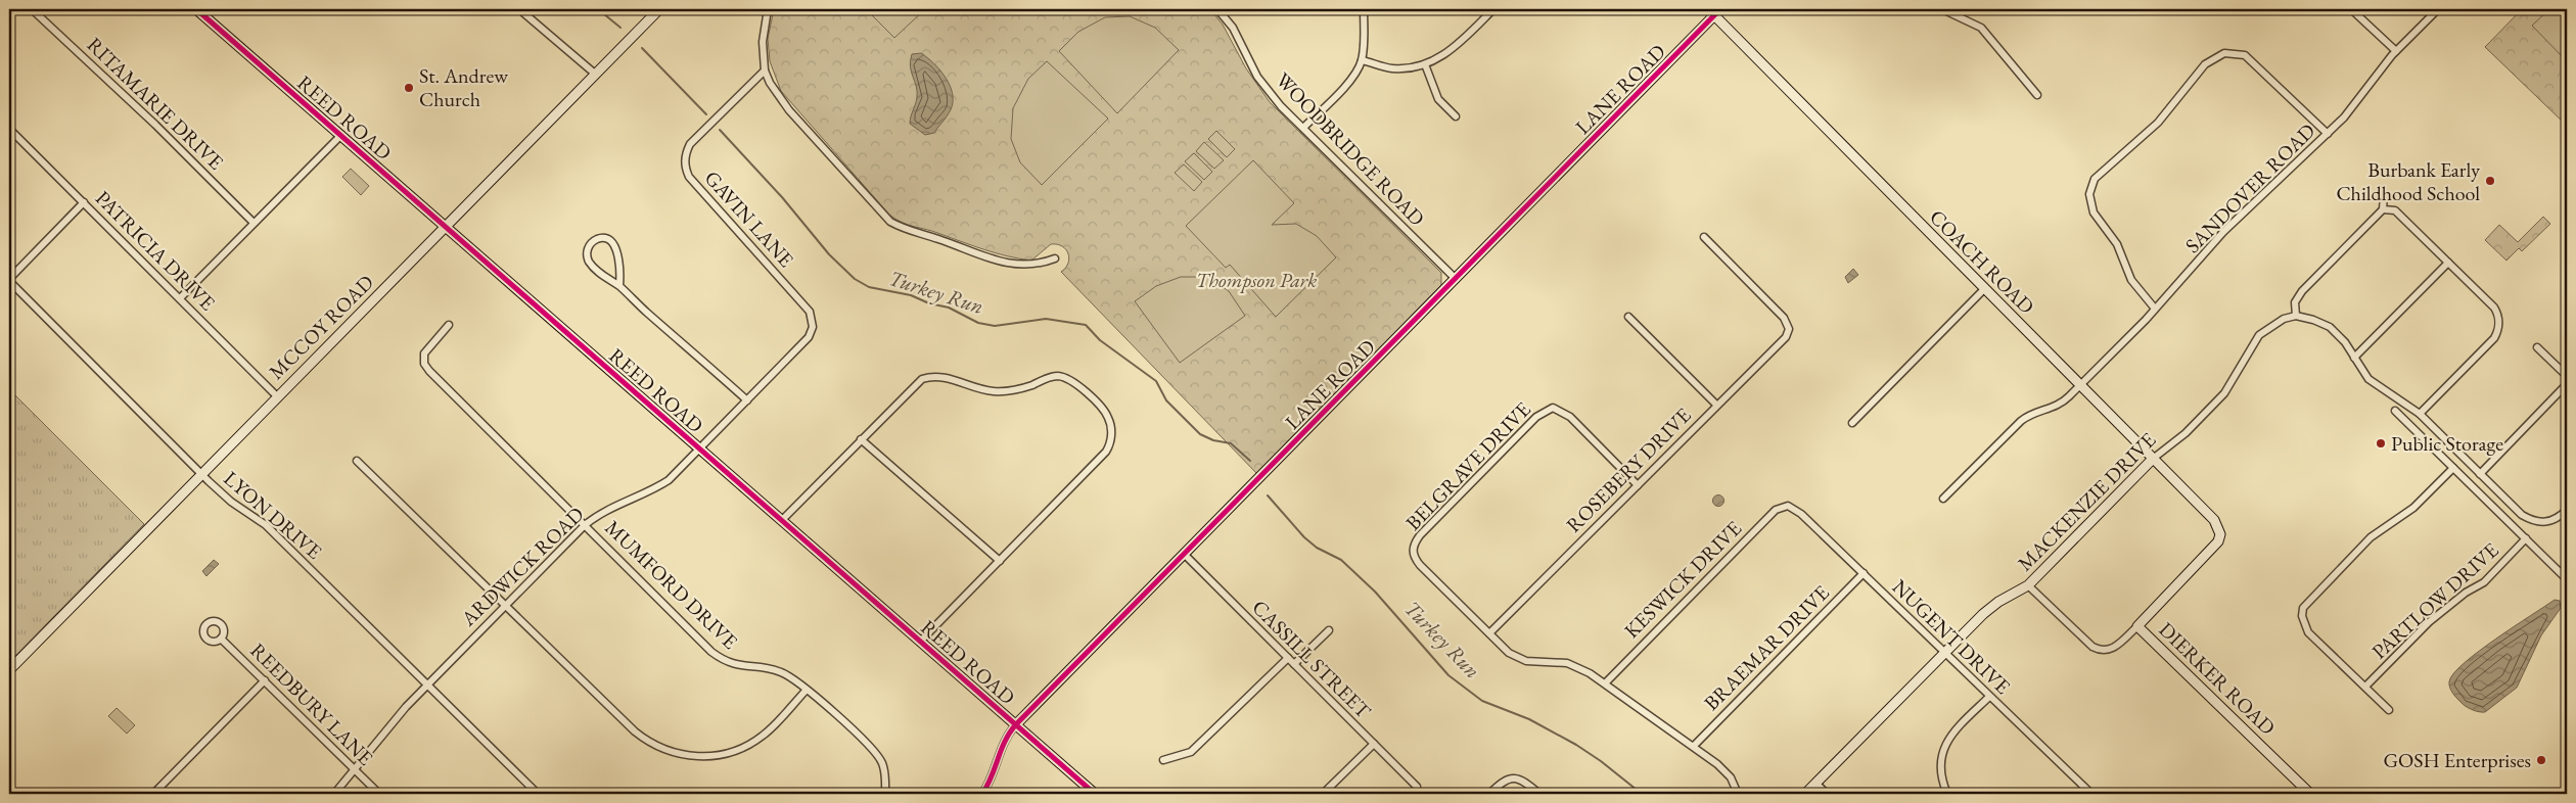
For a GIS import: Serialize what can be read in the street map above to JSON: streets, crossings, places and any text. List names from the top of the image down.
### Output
{
  "streets": {
    "street": [
      "LANE ROAD",
      "RITAMARIE DRIVE",
      "REED ROAD",
      "WOODBRIDGE ROAD",
      "SANDOVER ROAD",
      "GAVIN LANE",
      "PATRICIA DRIVE",
      "COACH ROAD",
      "MCCOY ROAD",
      "BELGRAVE DRIVE",
      "ROSEBERY DRIVE",
      "MACKENZIE DRIVE",
      "LYON DRIVE",
      "ARDWICK ROAD",
      "KESWICK DRIVE",
      "MUMFORD DRIVE",
      "PARTLOW DRIVE",
      "NUGENT DRIVE",
      "BRAEMAR DRIVE",
      "CASSILL STREET",
      "DIERKER ROAD",
      "REEDBURY LANE"
    ]
  },
  "crossings": [
    ["LANE ROAD", "REED ROAD"],
    ["LANE ROAD", "WOODBRIDGE ROAD"],
    ["LANE ROAD", "COACH ROAD"],
    ["LANE ROAD", "CASSILL STREET"],
    ["REED ROAD", "MCCOY ROAD"],
    ["REED ROAD", "ARDWICK ROAD"],
    ["SANDOVER ROAD", "COACH ROAD"],
    ["GAVIN LANE", "ARDWICK ROAD"],
    ["PATRICIA DRIVE", "MCCOY ROAD"],
    ["COACH ROAD", "MACKENZIE DRIVE"],
    ["COACH ROAD", "DIERKER ROAD"],
    ["MCCOY ROAD", "LYON DRIVE"],
    ["BELGRAVE DRIVE", "ROSEBERY DRIVE"],
    ["MACKENZIE DRIVE", "NUGENT DRIVE"],
    ["MACKENZIE DRIVE", "DIERKER ROAD"],
    ["LYON DRIVE", "ARDWICK ROAD"],
    ["ARDWICK ROAD", "MUMFORD DRIVE"],
    ["ARDWICK ROAD", "REEDBURY LANE"],
    ["KESWICK DRIVE", "NUGENT DRIVE"],
    ["NUGENT DRIVE", "BRAEMAR DRIVE"]
  ],
  "water": ["Turkey Run"],
  "parks": ["Thompson Park"],
  "places": [
    "St. Andrew Church",
    "Burbank Early Childhood School",
    "Public Storage",
    "GOSH Enterprises"
  ]
}
